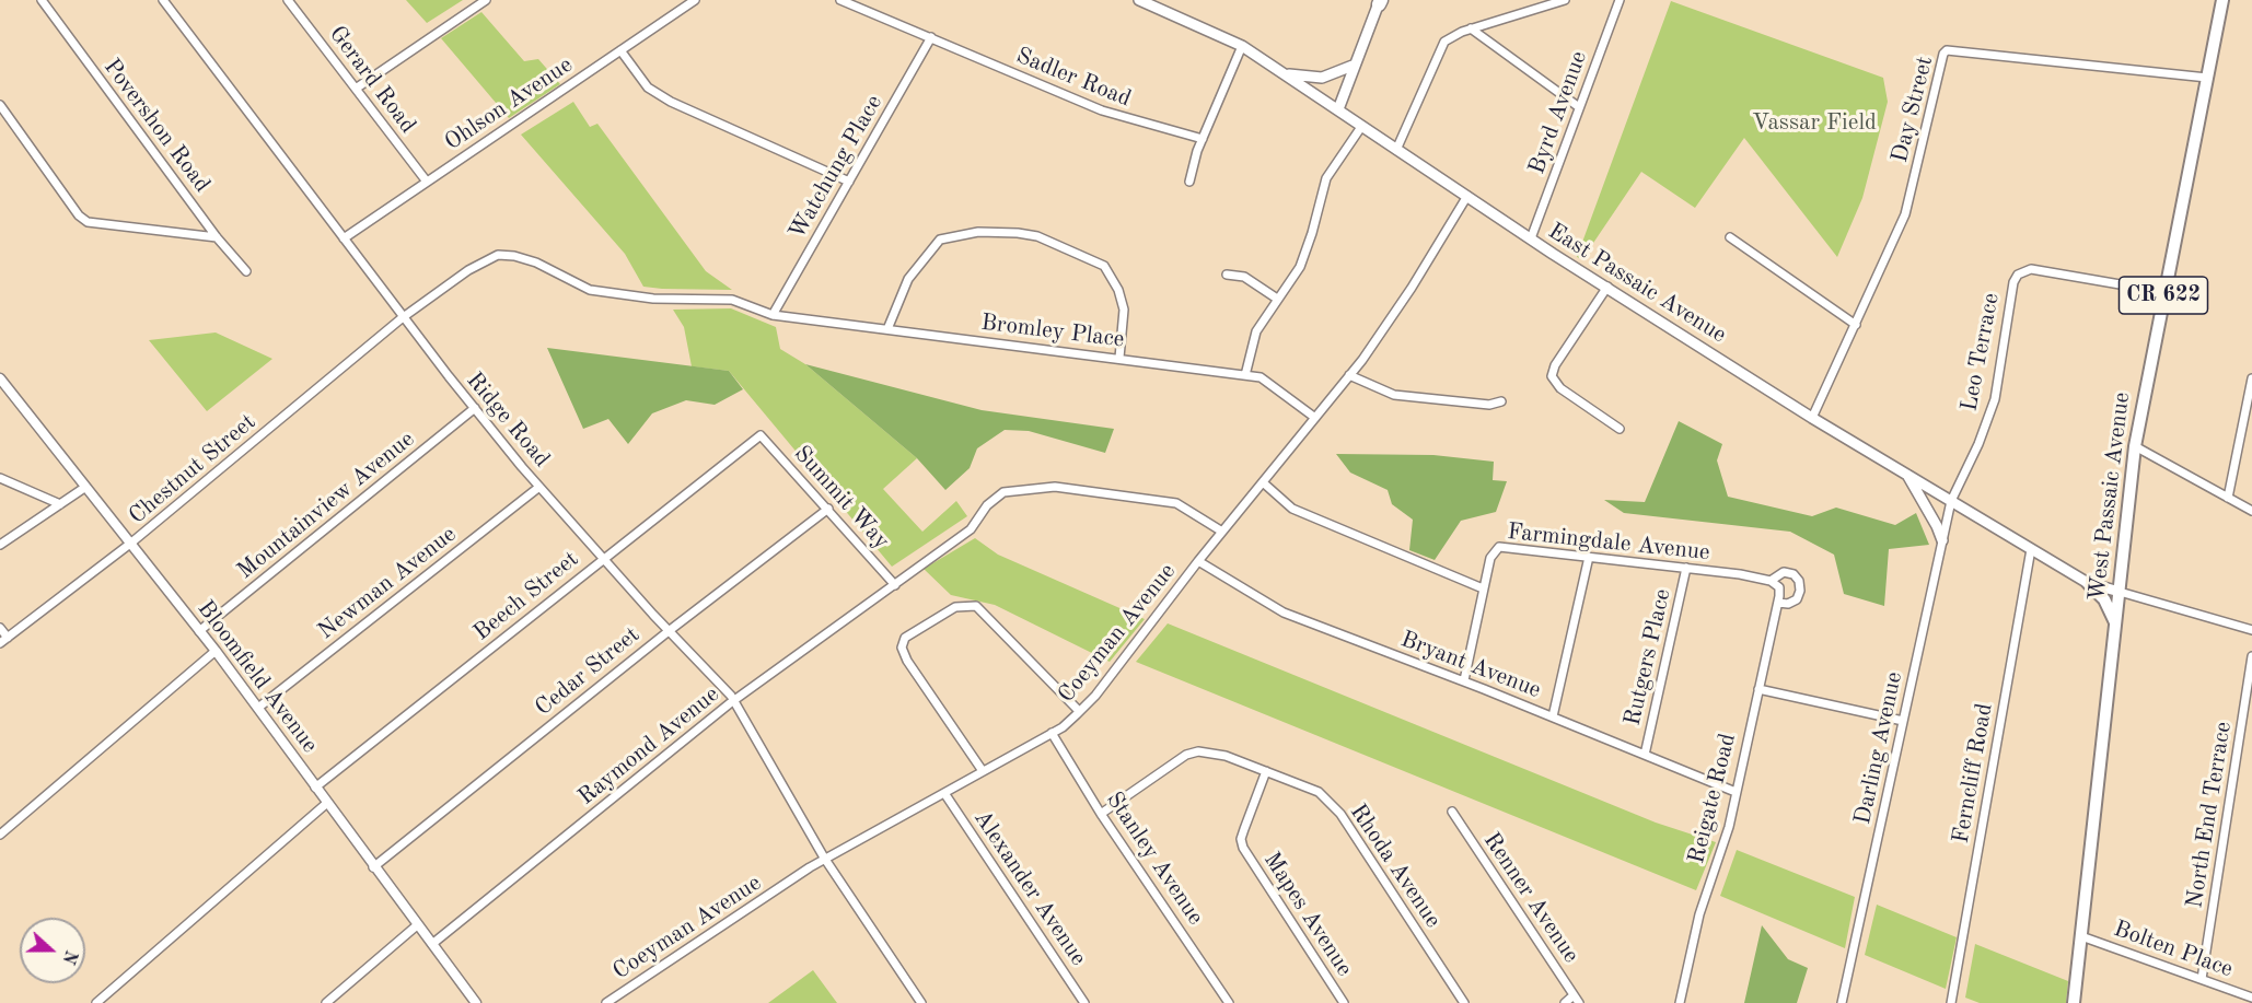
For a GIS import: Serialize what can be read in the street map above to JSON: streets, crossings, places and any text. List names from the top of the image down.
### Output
{
  "streets": {
    "main road": ["East Passaic Avenue", "CR 622", "West Passaic Avenue"],
    "street": [
      "Sadler Road",
      "Gerard Road",
      "Ohlson Avenue",
      "Day Street",
      "Byrd Avenue",
      "Povershon Road",
      "Watchung Place",
      "Bromley Place",
      "Leo Terrace",
      "Ridge Road",
      "Chestnut Street",
      "Summit Way",
      "Mountainview Avenue",
      "Farmingdale Avenue",
      "Newman Avenue",
      "Beech Street",
      "Coeyman Avenue",
      "Rutgers Place",
      "Bryant Avenue",
      "Cedar Street",
      "Bloomfield Avenue",
      "Raymond Avenue",
      "Darling Avenue",
      "Ferncliff Road",
      "Reigate Road",
      "North End Terrace",
      "Stanley Avenue",
      "Rhoda Avenue",
      "Alexander Avenue",
      "Renner Avenue",
      "Mapes Avenue",
      "Bolten Place"
    ]
  },
  "crossings": [
    ["Sadler Road", "Watchung Place"],
    ["Gerard Road", "Ohlson Avenue"],
    ["Ohlson Avenue", "Ridge Road"],
    ["Day Street", "East Passaic Avenue"],
    ["Day Street", "West Passaic Avenue"],
    ["Byrd Avenue", "East Passaic Avenue"],
    ["Watchung Place", "Bromley Place"],
    ["Watchung Place", "Chestnut Street"],
    ["East Passaic Avenue", "Leo Terrace"],
    ["East Passaic Avenue", "West Passaic Avenue"],
    ["East Passaic Avenue", "Coeyman Avenue"],
    ["East Passaic Avenue", "Darling Avenue"],
    ["East Passaic Avenue", "Ferncliff Road"],
    ["Bromley Place", "Chestnut Street"],
    ["Bromley Place", "Coeyman Avenue"],
    ["Leo Terrace", "West Passaic Avenue"],
    ["Leo Terrace", "Darling Avenue"],
    ["Ridge Road", "Chestnut Street"],
    ["Ridge Road", "Mountainview Avenue"],
    ["Ridge Road", "Newman Avenue"],
    ["Ridge Road", "Beech Street"],
    ["Ridge Road", "Coeyman Avenue"],
    ["Ridge Road", "Cedar Street"],
    ["Ridge Road", "Raymond Avenue"],
    ["Chestnut Street", "Bloomfield Avenue"],
    ["West Passaic Avenue", "Bolten Place"],
    ["Summit Way", "Beech Street"],
    ["Summit Way", "Cedar Street"],
    ["Summit Way", "Raymond Avenue"],
    ["Mountainview Avenue", "Bloomfield Avenue"],
    ["Farmingdale Avenue", "Rutgers Place"],
    ["Newman Avenue", "Bloomfield Avenue"],
    ["Beech Street", "Bloomfield Avenue"],
    ["Coeyman Avenue", "Bryant Avenue"],
    ["Coeyman Avenue", "Raymond Avenue"],
    ["Coeyman Avenue", "Stanley Avenue"],
    ["Coeyman Avenue", "Alexander Avenue"],
    ["Rutgers Place", "Bryant Avenue"],
    ["Bryant Avenue", "Reigate Road"],
    ["Cedar Street", "Bloomfield Avenue"],
    ["Bloomfield Avenue", "Raymond Avenue"],
    ["North End Terrace", "Bolten Place"],
    ["Stanley Avenue", "Rhoda Avenue"],
    ["Rhoda Avenue", "Mapes Avenue"]
  ],
  "parks": ["Vassar Field"],
  "north": "right"
}
